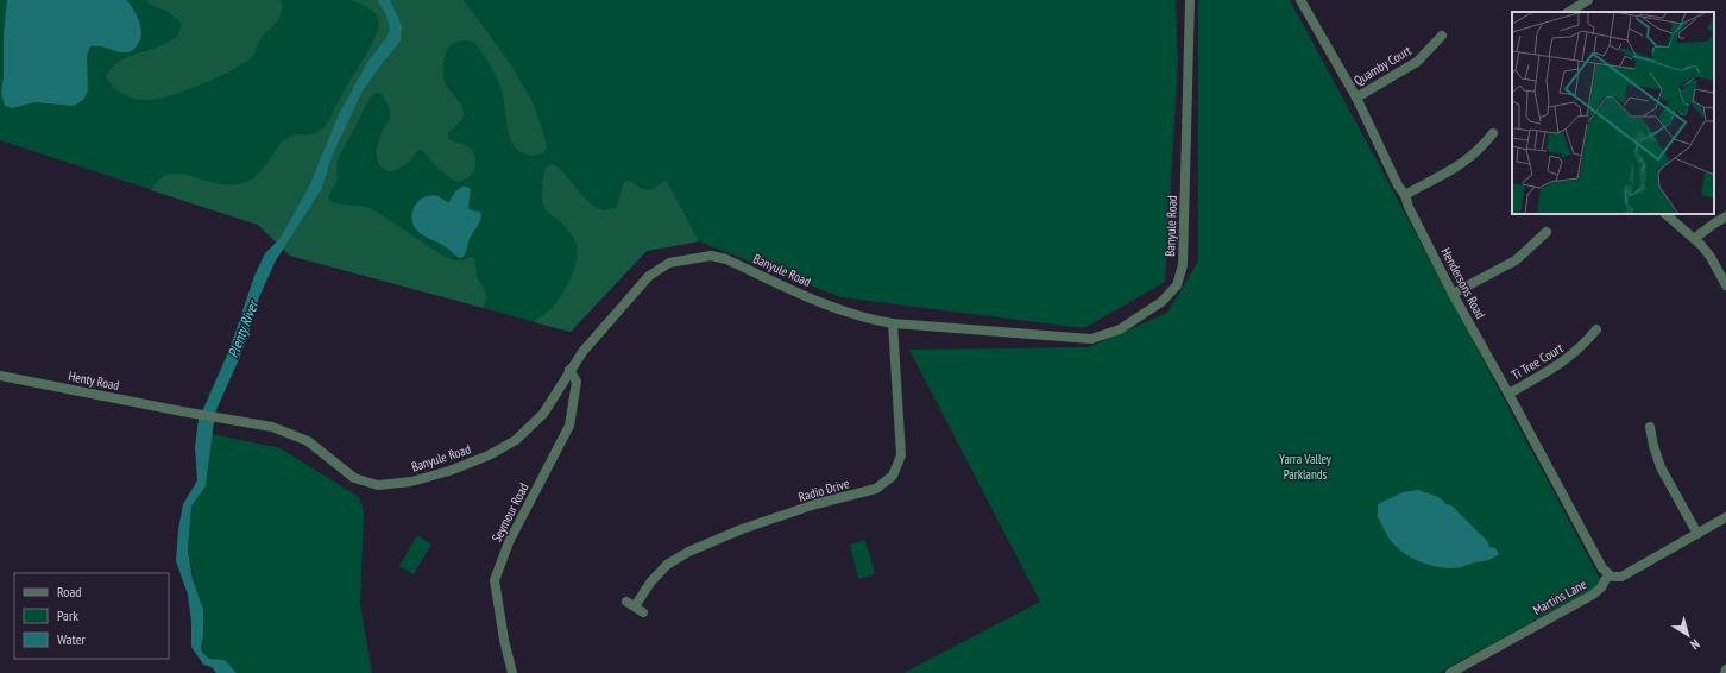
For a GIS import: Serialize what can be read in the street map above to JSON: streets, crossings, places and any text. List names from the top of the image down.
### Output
{
  "streets": {
    "street": [
      "Quamby Court",
      "Banyule Road",
      "Hendersons Road",
      "Ti Tree Court",
      "Henty Road",
      "Radio Drive",
      "Seymour Road",
      "Martins Lane"
    ]
  },
  "crossings": [
    ["Quamby Court", "Hendersons Road"],
    ["Banyule Road", "Henty Road"],
    ["Banyule Road", "Radio Drive"],
    ["Banyule Road", "Seymour Road"],
    ["Hendersons Road", "Ti Tree Court"],
    ["Hendersons Road", "Martins Lane"]
  ],
  "water": ["Plenty River"],
  "parks": ["Yarra Valley Parklands"],
  "legend": ["Road", "Park", "Water"],
  "north": "bottom right"
}
